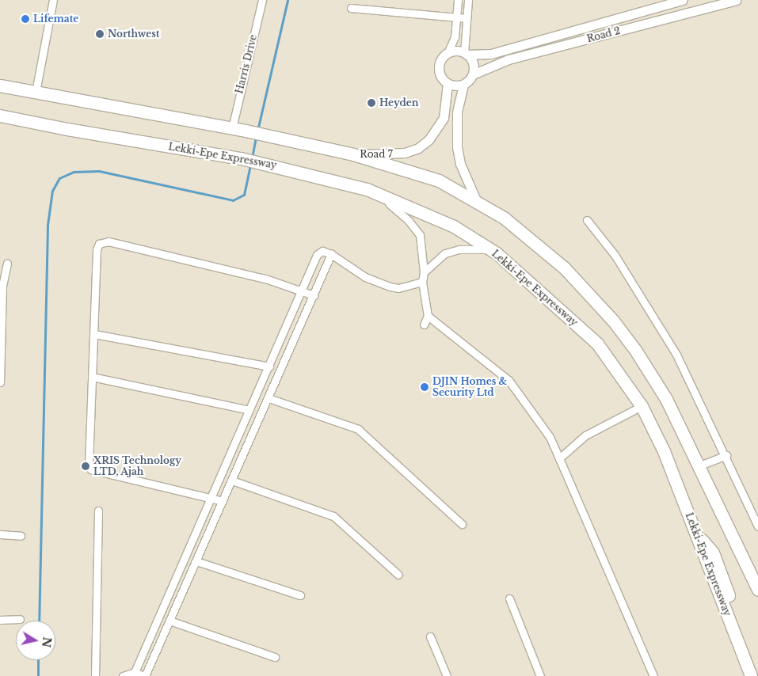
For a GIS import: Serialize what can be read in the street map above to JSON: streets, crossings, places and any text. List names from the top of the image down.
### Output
{
  "streets": {
    "highway": ["Lekki-Epe Expressway"],
    "street": ["Road 2", "Harris Drive", "Road 7"]
  },
  "crossings": [
    ["Road 2", "Road 7"]
  ],
  "places": [
    "Lifemate",
    "Northwest",
    "Heyden",
    "DJIN Homes & Security Ltd",
    "XRIS Technology LTD, Ajah"
  ],
  "north": "right"
}
